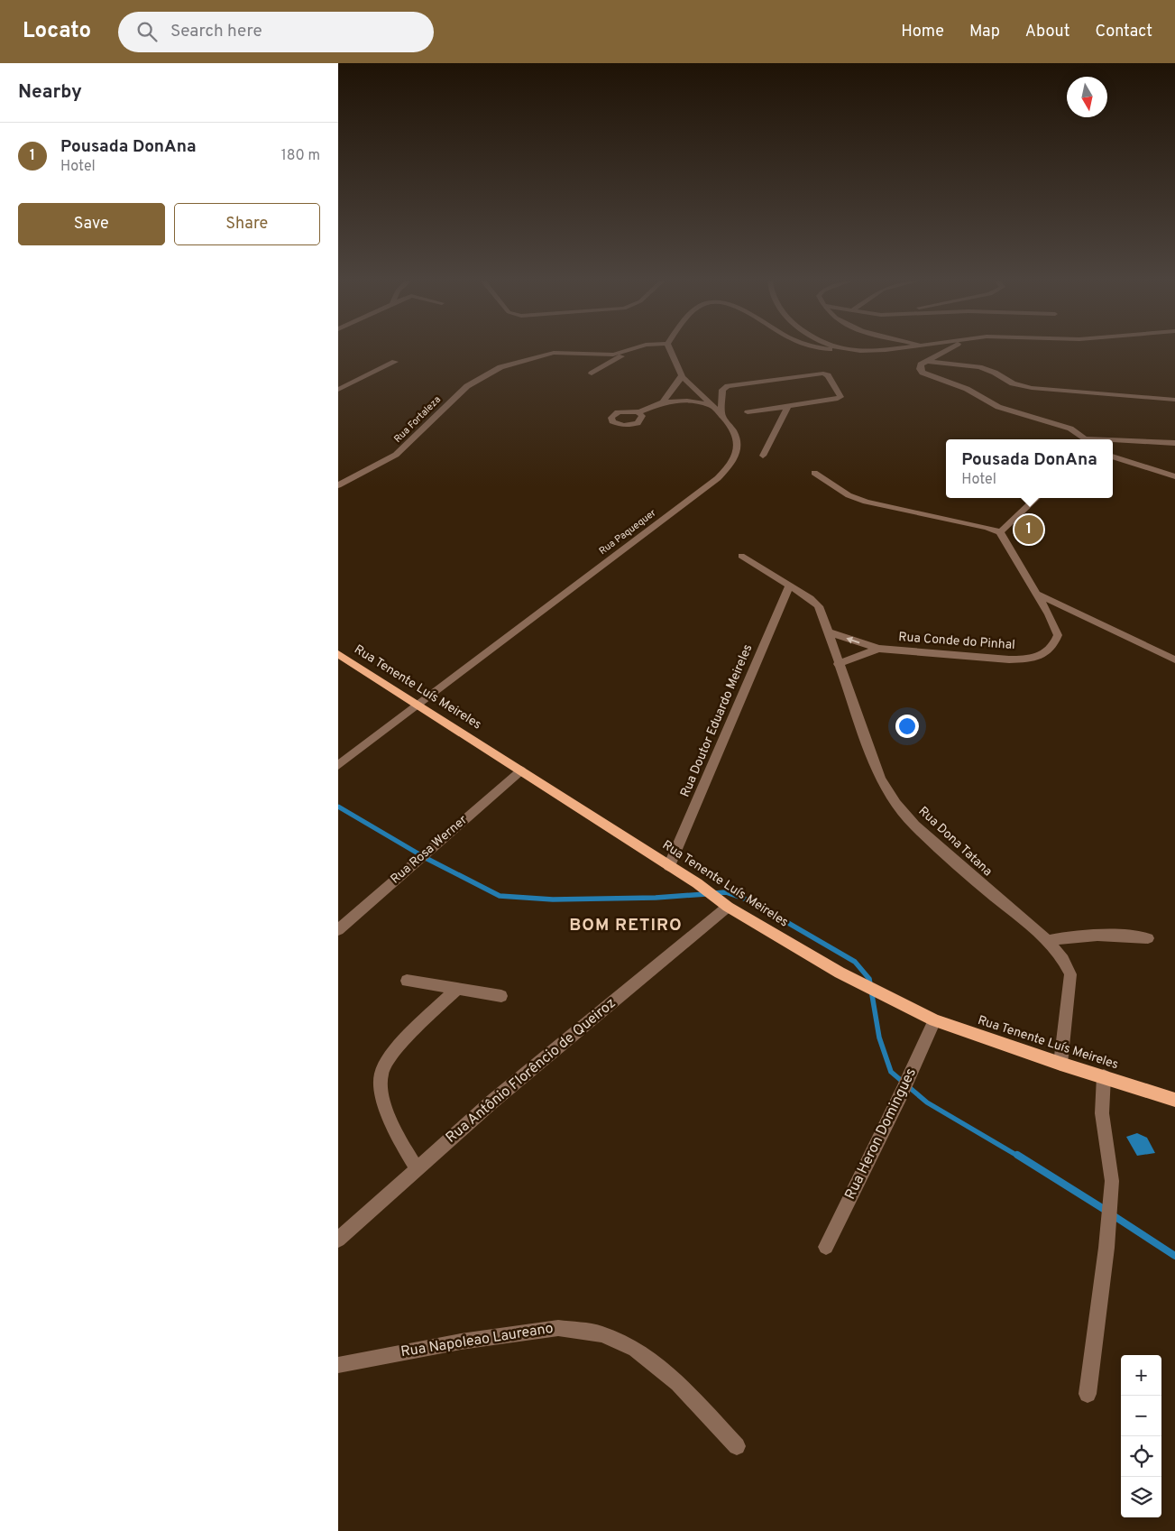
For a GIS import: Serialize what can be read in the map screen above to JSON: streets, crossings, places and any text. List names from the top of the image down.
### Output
{
  "streets": {
    "main road": ["Rua Tenente Luís Meireles"],
    "street": [
      "Rua Fortaleza",
      "Rua Paquequer",
      "Rua Conde do Pinhal",
      "Rua Doutor Eduardo Meireles",
      "Rua Dona Tatana",
      "Rua Rosa Werner",
      "Rua Antônio Florêncio de Queiroz",
      "Rua Heron Domingues",
      "Rua Napoleao Laureano"
    ]
  },
  "crossings": [
    ["Rua Paquequer", "Rua Tenente Luís Meireles"],
    ["Rua Conde do Pinhal", "Rua Dona Tatana"],
    ["Rua Tenente Luís Meireles", "Rua Doutor Eduardo Meireles"],
    ["Rua Tenente Luís Meireles", "Rua Dona Tatana"],
    ["Rua Tenente Luís Meireles", "Rua Rosa Werner"],
    ["Rua Tenente Luís Meireles", "Rua Antônio Florêncio de Queiroz"],
    ["Rua Tenente Luís Meireles", "Rua Heron Domingues"],
    ["Rua Doutor Eduardo Meireles", "Rua Dona Tatana"]
  ],
  "districts": ["BOM RETIRO"],
  "north": "bottom",
  "page": {
    "header": "Locato",
    "search": "Search here",
    "nav": [
      "Home",
      "Map",
      "About",
      "Contact"
    ],
    "heading": "Nearby",
    "list": [
      {
        "mark": "1",
        "name": "Pousada DonAna",
        "note": "Hotel",
        "value": "180 m"
      }
    ],
    "buttons": ["Save", "Share"],
    "popup": ["Pousada DonAna", "Hotel"],
    "pins": "1",
    "map_buttons": ["+", "−"]
  }
}
